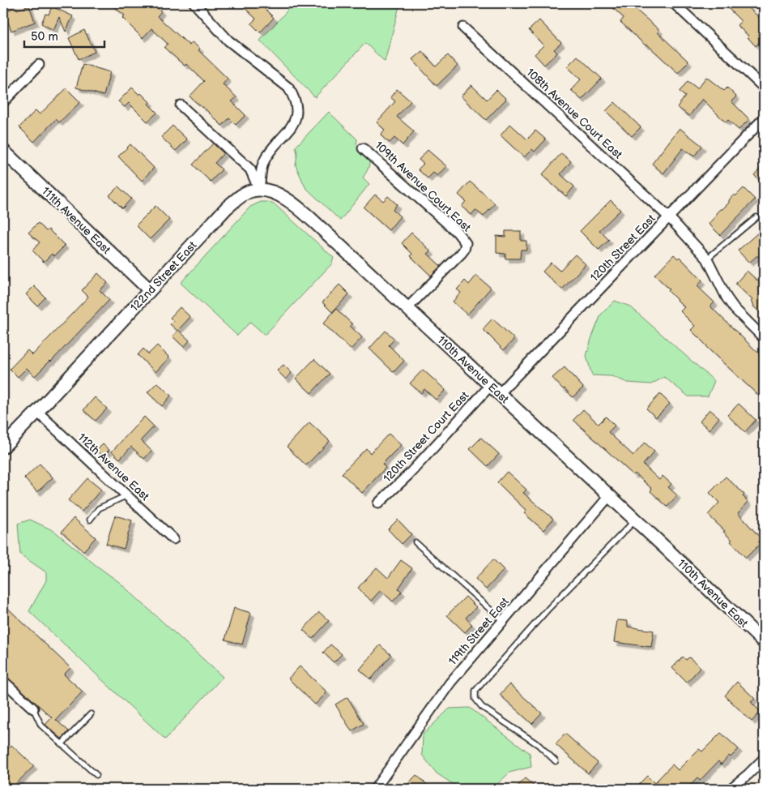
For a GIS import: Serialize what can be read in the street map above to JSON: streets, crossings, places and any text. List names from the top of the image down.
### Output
{
  "streets": {
    "street": [
      "108th Avenue Court East",
      "109th Avenue Court East",
      "111th Avenue East",
      "120th Street East",
      "122nd Street East",
      "110th Avenue East",
      "120th Street Court East",
      "112th Avenue East",
      "119th Street East"
    ]
  },
  "crossings": [
    ["108th Avenue Court East", "120th Street East"],
    ["109th Avenue Court East", "110th Avenue East"],
    ["111th Avenue East", "122nd Street East"],
    ["120th Street East", "110th Avenue East"],
    ["122nd Street East", "110th Avenue East"],
    ["122nd Street East", "112th Avenue East"],
    ["110th Avenue East", "120th Street Court East"],
    ["110th Avenue East", "119th Street East"]
  ],
  "scale_bar": "50 m"
}
